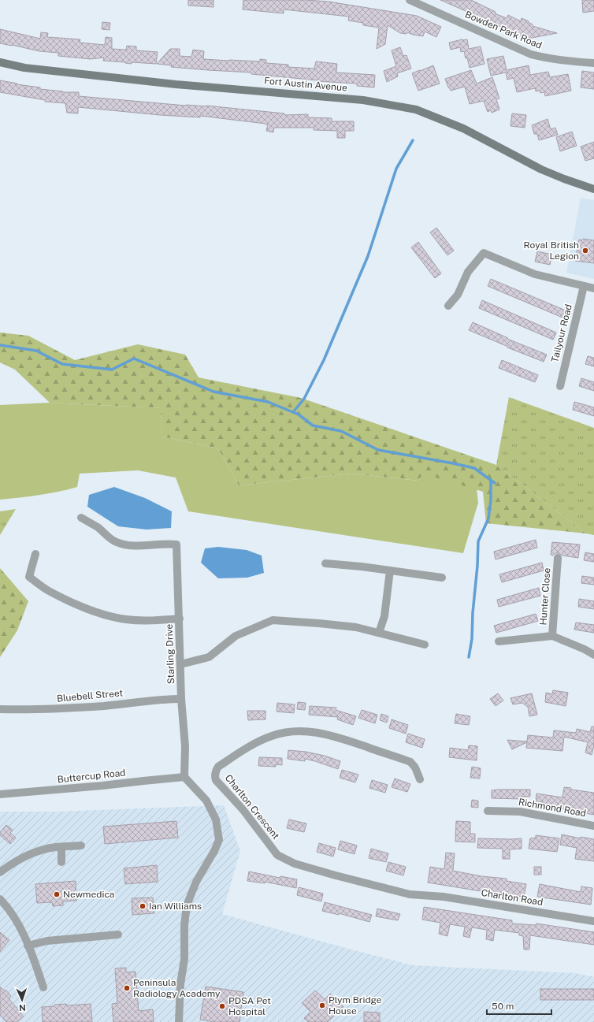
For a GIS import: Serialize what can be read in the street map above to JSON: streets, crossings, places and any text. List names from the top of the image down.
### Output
{
  "streets": {
    "main road": ["Fort Austin Avenue"],
    "street": [
      "Bowden Park Road",
      "Tailyour Road",
      "Hunter Close",
      "Starling Drive",
      "Bluebell Street",
      "Buttercup Road",
      "Charlton Crescent",
      "Richmond Road",
      "Charlton Road"
    ]
  },
  "crossings": [
    ["Starling Drive", "Bluebell Street"],
    ["Starling Drive", "Buttercup Road"],
    ["Charlton Crescent", "Charlton Road"]
  ],
  "places": [
    "Royal British Legion",
    "Newmedica",
    "Ian Williams",
    "Peninsula Radiology Academy",
    "Plym Bridge House",
    "PDSA Pet Hospital"
  ],
  "scale_bar": "50 m",
  "north": "bottom"
}
